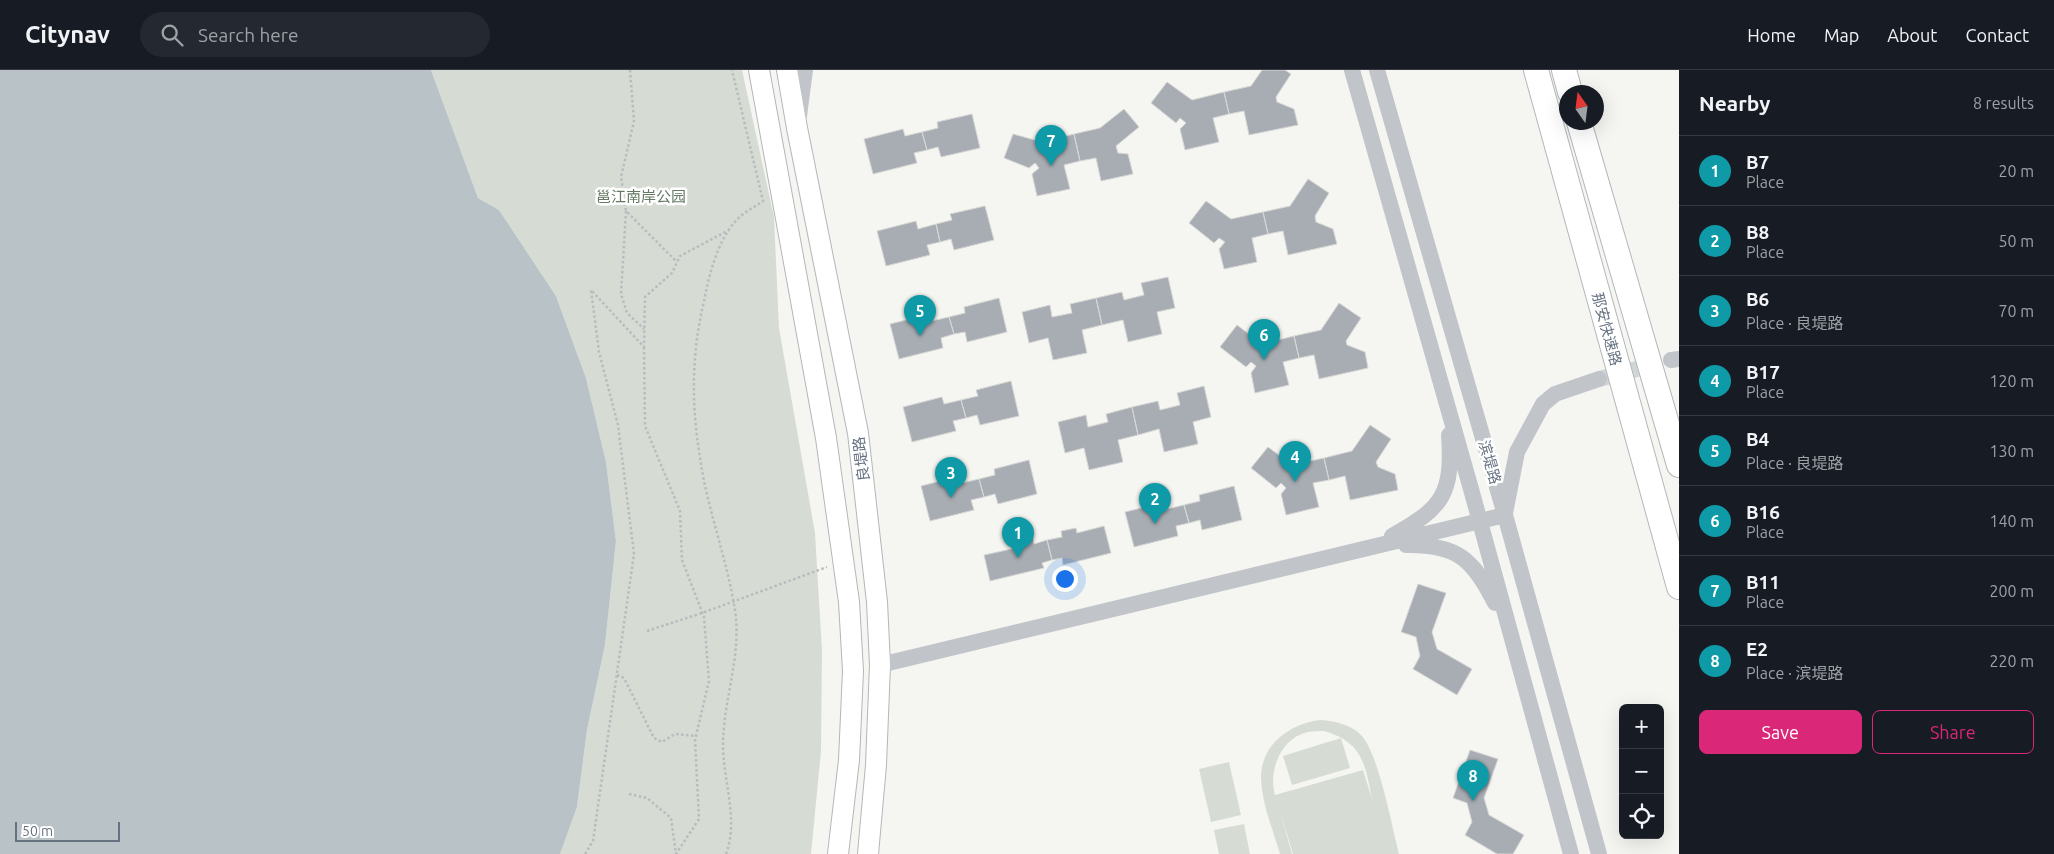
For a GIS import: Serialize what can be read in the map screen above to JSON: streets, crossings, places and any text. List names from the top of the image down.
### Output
{
  "streets": {
    "highway": ["那安快速路"],
    "main road": ["良堤路"],
    "street": ["滨堤路"]
  },
  "parks": ["邕江南岸公园"],
  "scale_bar": "50 m",
  "north": "top",
  "page": {
    "header": "Citynav",
    "search": "Search here",
    "nav": [
      "Home",
      "Map",
      "About",
      "Contact"
    ],
    "heading": ["Nearby", "8 results"],
    "pins": [
      "7",
      "5",
      "6",
      "4",
      "3",
      "2",
      "1",
      "8"
    ],
    "list": [
      {
        "mark": "1",
        "name": "B7",
        "note": "Place",
        "value": "20 m"
      },
      {
        "mark": "2",
        "name": "B8",
        "note": "Place",
        "value": "50 m"
      },
      {
        "mark": "3",
        "name": "B6",
        "note": "Place · 良堤路",
        "value": "70 m"
      },
      {
        "mark": "4",
        "name": "B17",
        "note": "Place",
        "value": "120 m"
      },
      {
        "mark": "5",
        "name": "B4",
        "note": "Place · 良堤路",
        "value": "130 m"
      },
      {
        "mark": "6",
        "name": "B16",
        "note": "Place",
        "value": "140 m"
      },
      {
        "mark": "7",
        "name": "B11",
        "note": "Place",
        "value": "200 m"
      },
      {
        "mark": "8",
        "name": "E2",
        "note": "Place · 滨堤路",
        "value": "220 m"
      }
    ],
    "buttons": ["Save", "Share"],
    "map_buttons": ["+", "−"],
    "scale": "50 m"
  }
}
